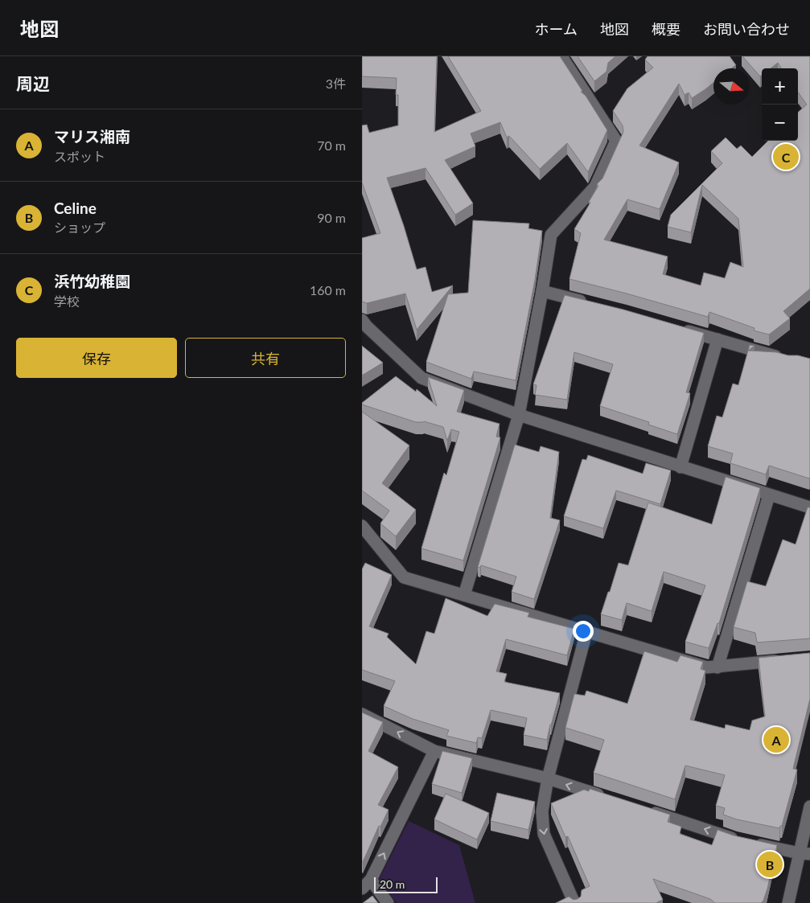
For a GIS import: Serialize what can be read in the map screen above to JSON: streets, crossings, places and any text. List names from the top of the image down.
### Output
{
  "scale_bar": "20 m",
  "north": "right",
  "page": {
    "header": "地図",
    "nav": [
      "ホーム",
      "地図",
      "概要",
      "お問い合わせ"
    ],
    "heading": ["周辺", "3件"],
    "map_buttons": ["+", "−"],
    "list": [
      {
        "mark": "A",
        "name": "マリス湘南",
        "note": "スポット",
        "value": "70 m"
      },
      {
        "mark": "B",
        "name": "Celine",
        "note": "ショップ",
        "value": "90 m"
      },
      {
        "mark": "C",
        "name": "浜竹幼稚園",
        "note": "学校",
        "value": "160 m"
      }
    ],
    "pins": ["C", "A", "B"],
    "buttons": ["保存", "共有"],
    "scale": "20 m"
  }
}
